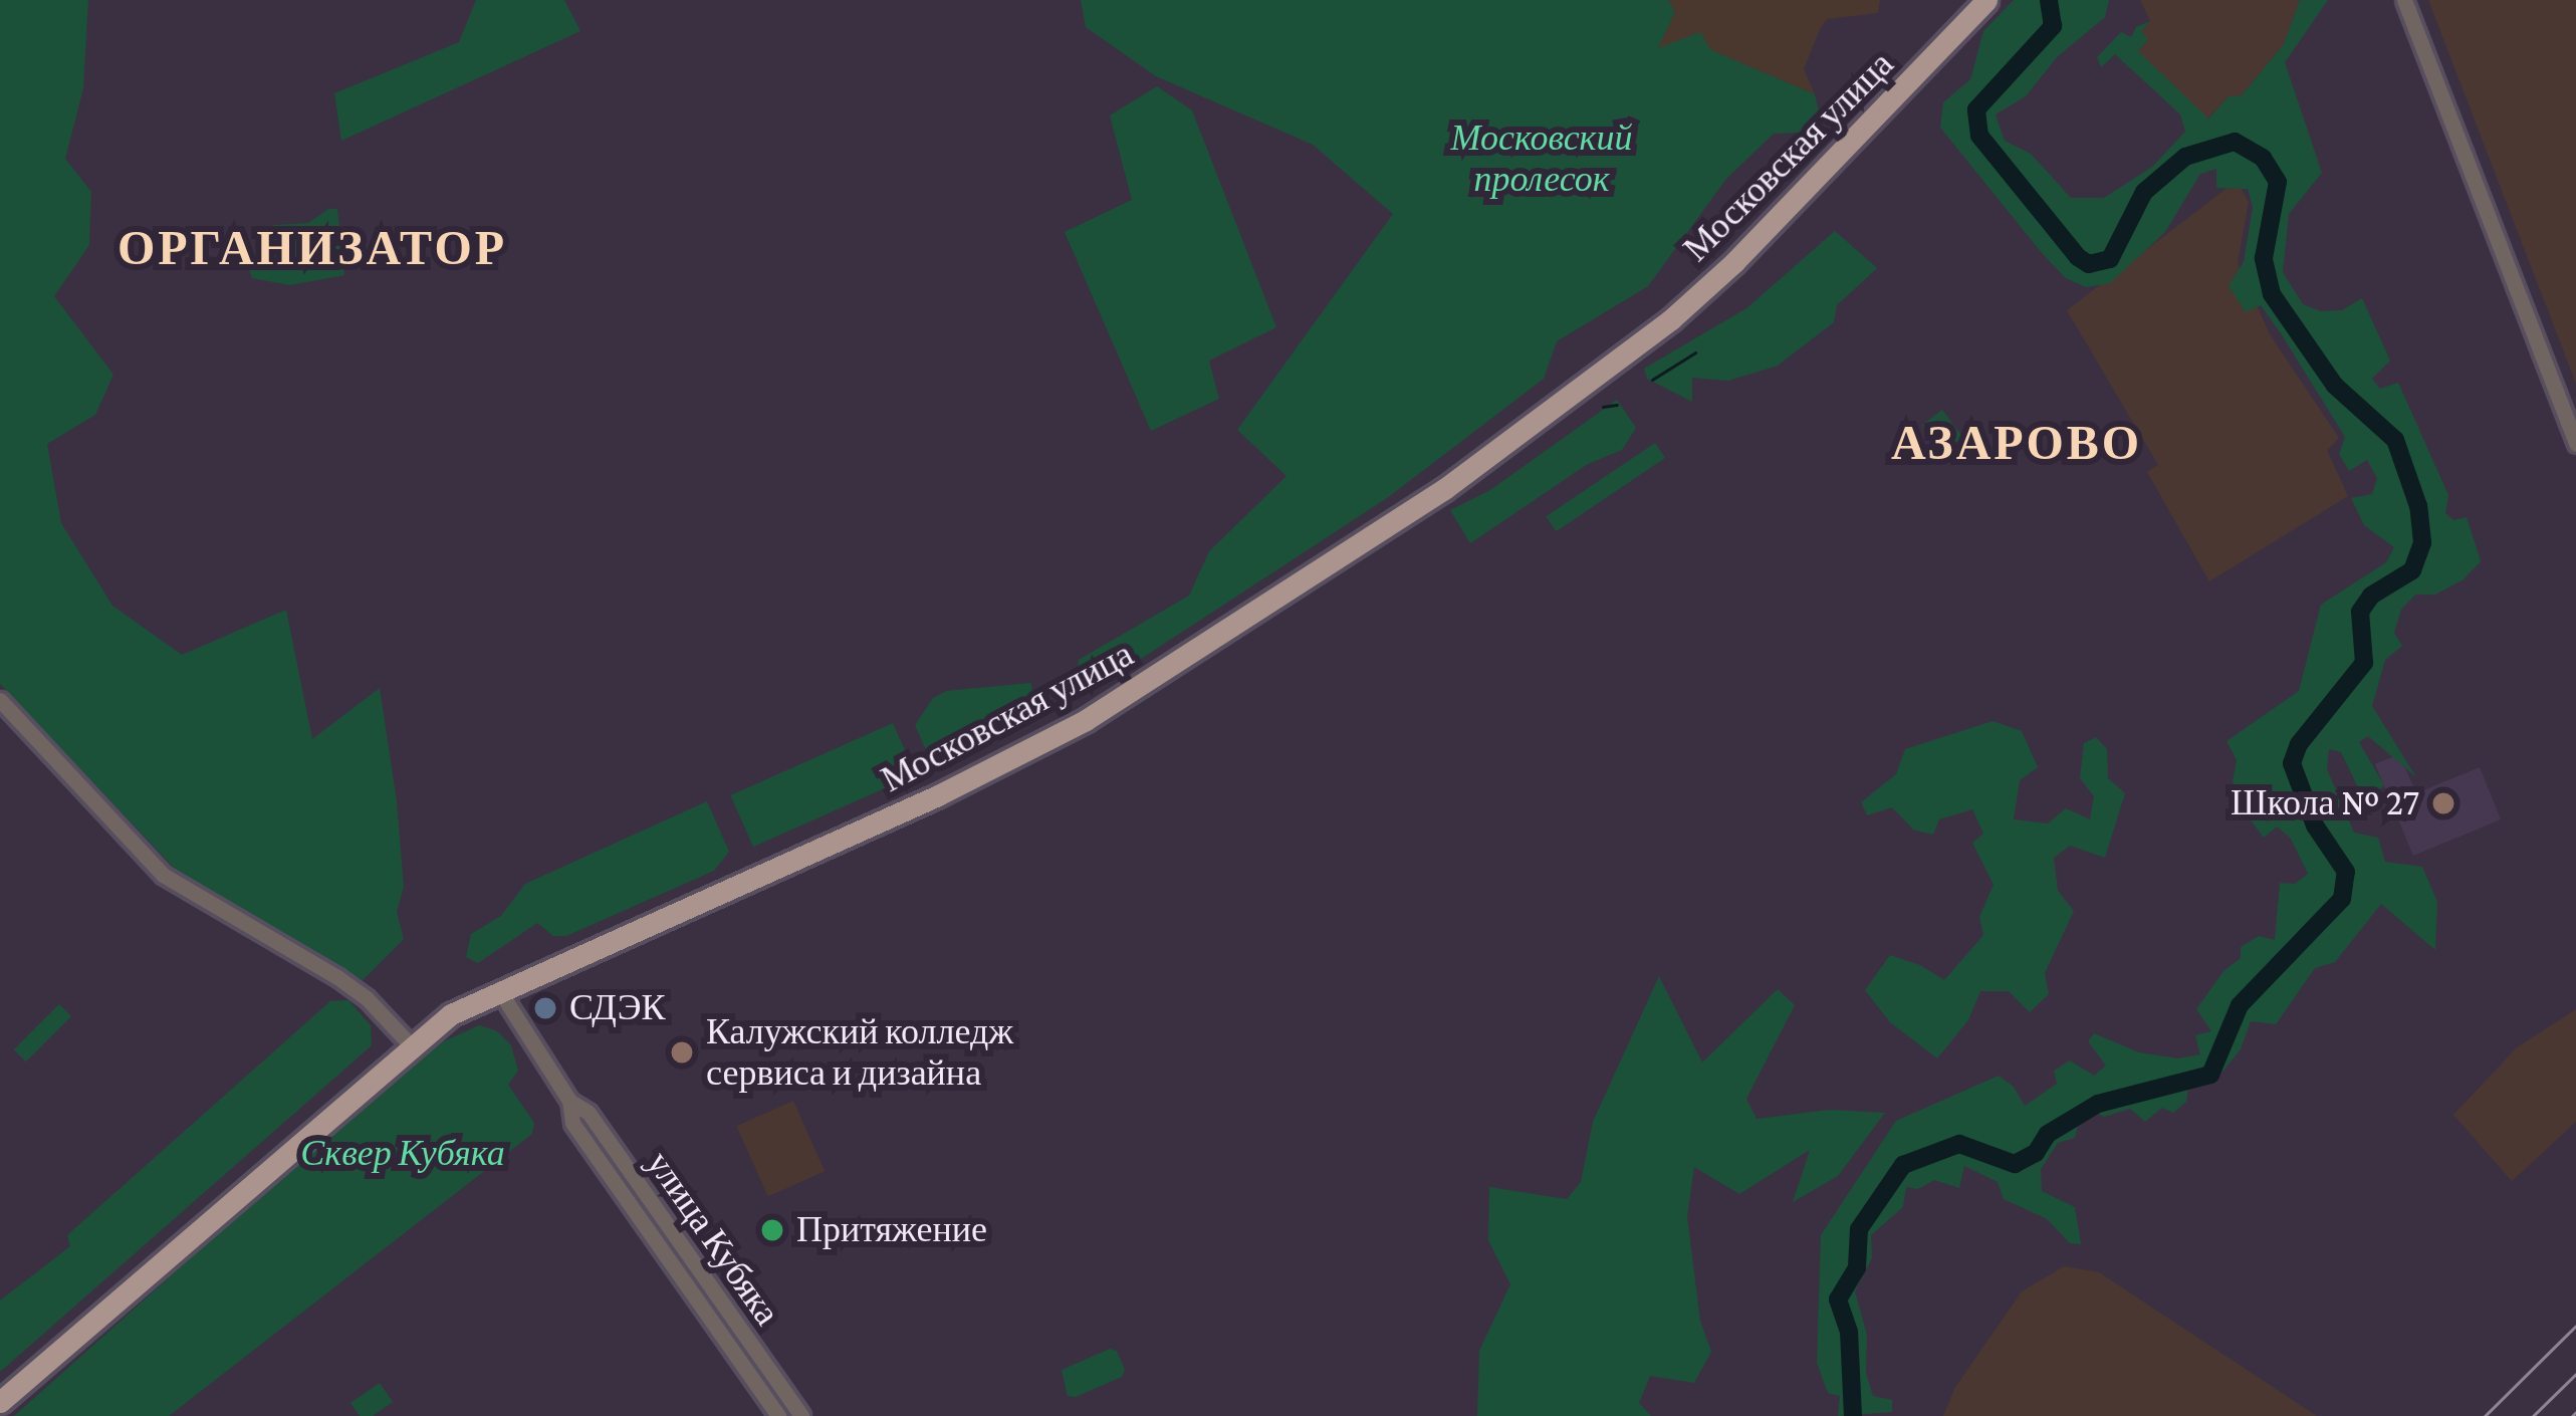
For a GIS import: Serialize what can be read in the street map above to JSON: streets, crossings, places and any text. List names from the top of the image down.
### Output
{
  "streets": {
    "main road": ["Московская улица"],
    "street": ["улица Кубяка"]
  },
  "crossings": [
    ["Московская улица", "улица Кубяка"]
  ],
  "districts": ["ОРГАНИЗАТОР", "АЗАРОВО"],
  "parks": ["Московский пролесок", "Сквер Кубяка"],
  "places": [
    "Школа № 27",
    "СДЭК",
    "Калужский колледж сервиса и дизайна",
    "Притяжение"
  ]
}
